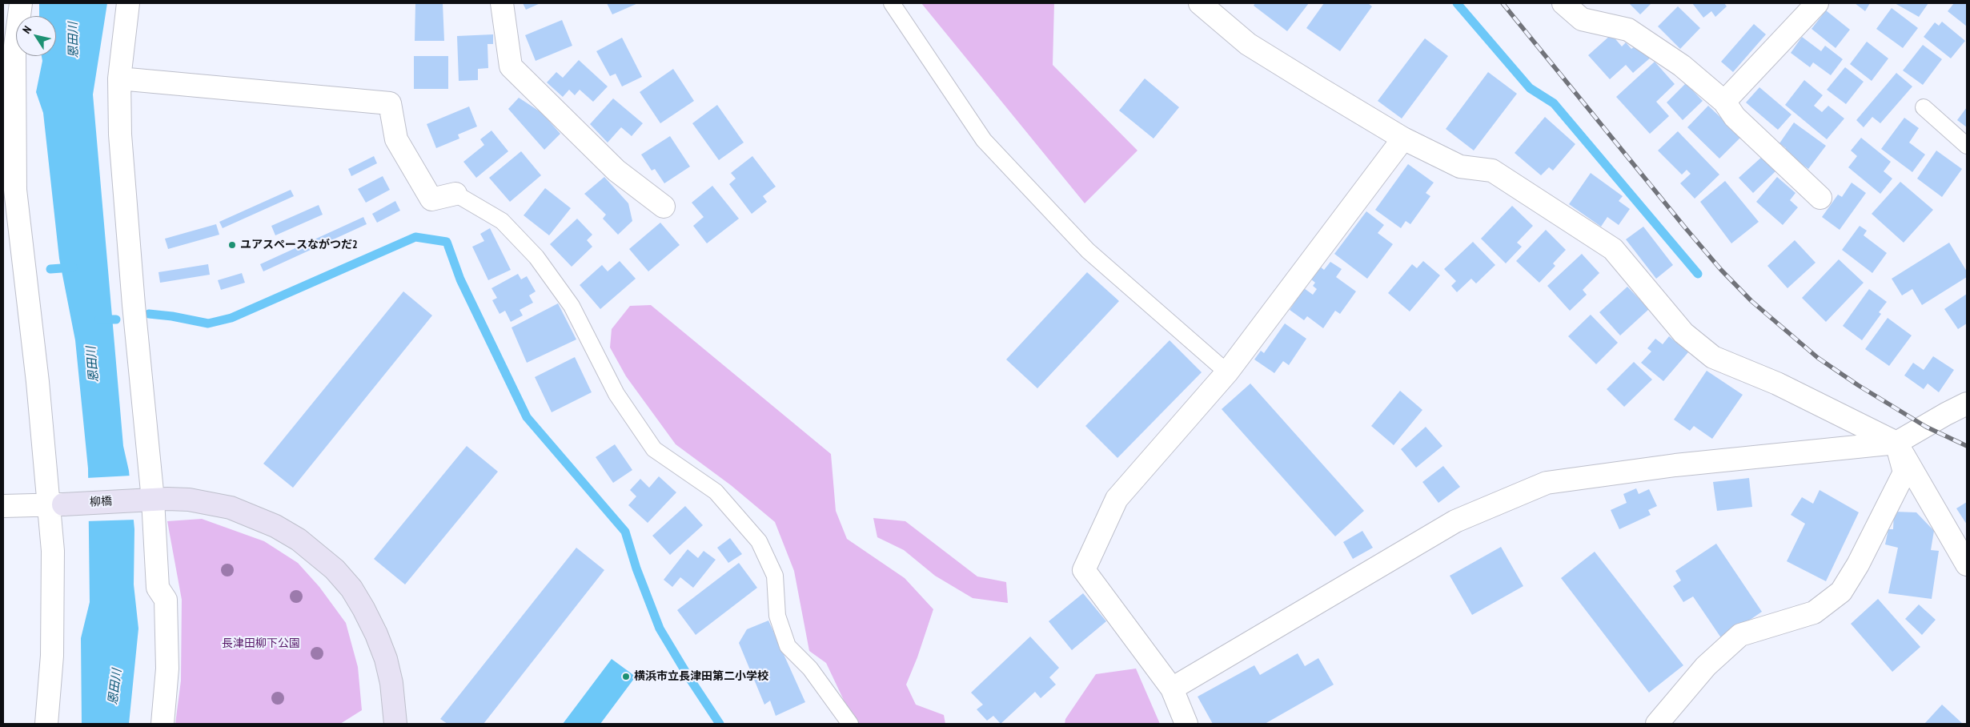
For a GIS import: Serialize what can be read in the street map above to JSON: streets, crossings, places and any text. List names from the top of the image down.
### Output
{
  "streets": {
    "street": ["柳橋"]
  },
  "water": ["恩田川"],
  "parks": ["長津田柳下公園"],
  "places": ["ユアスペースながつだ2", "横浜市立長津田第二小学校"],
  "north": "top left"
}
